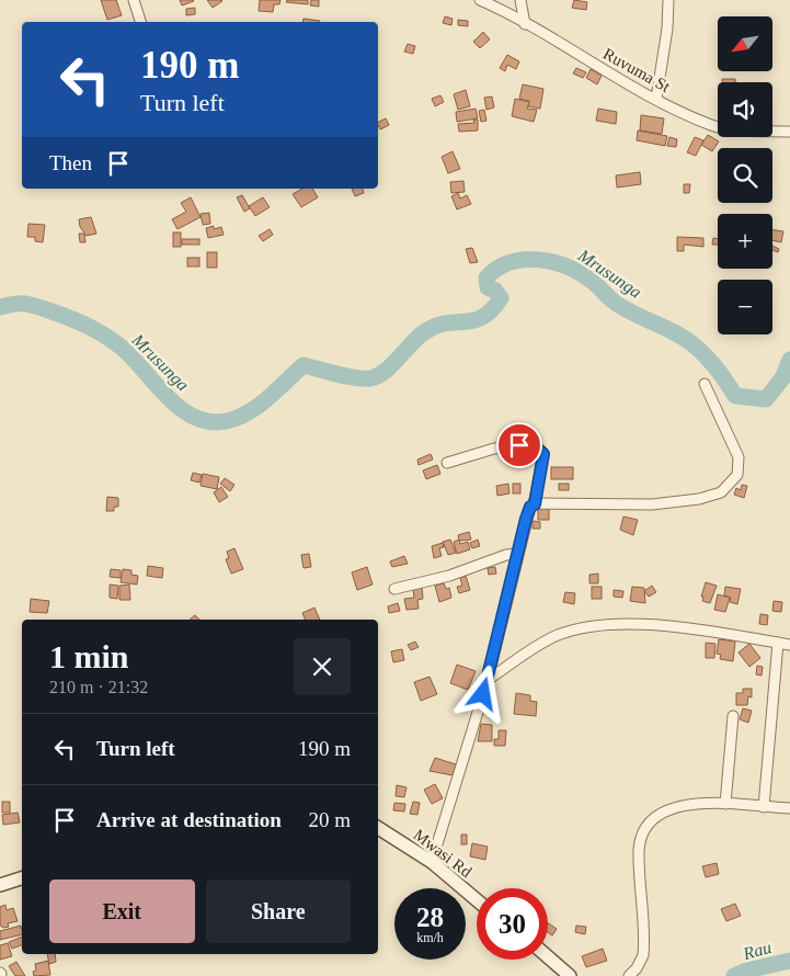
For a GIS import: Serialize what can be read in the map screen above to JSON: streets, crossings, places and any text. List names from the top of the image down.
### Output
{
  "streets": {
    "street": ["Ruvuma St", "Mwasi Rd"]
  },
  "water": ["Mrusunga", "Rau"],
  "north": "bottom left",
  "page": {
    "map_buttons": ["+", "−"],
    "turn": ["190 m", "Turn left"],
    "then": "Then",
    "heading": ["1 min", "210 m · 21:32"],
    "list": [
      {
        "name": "Turn left",
        "value": "190 m"
      },
      {
        "name": "Arrive at destination",
        "value": "20 m"
      }
    ],
    "buttons": ["Exit", "Share"],
    "speed": "28 km/h",
    "limit": "30"
  }
}
